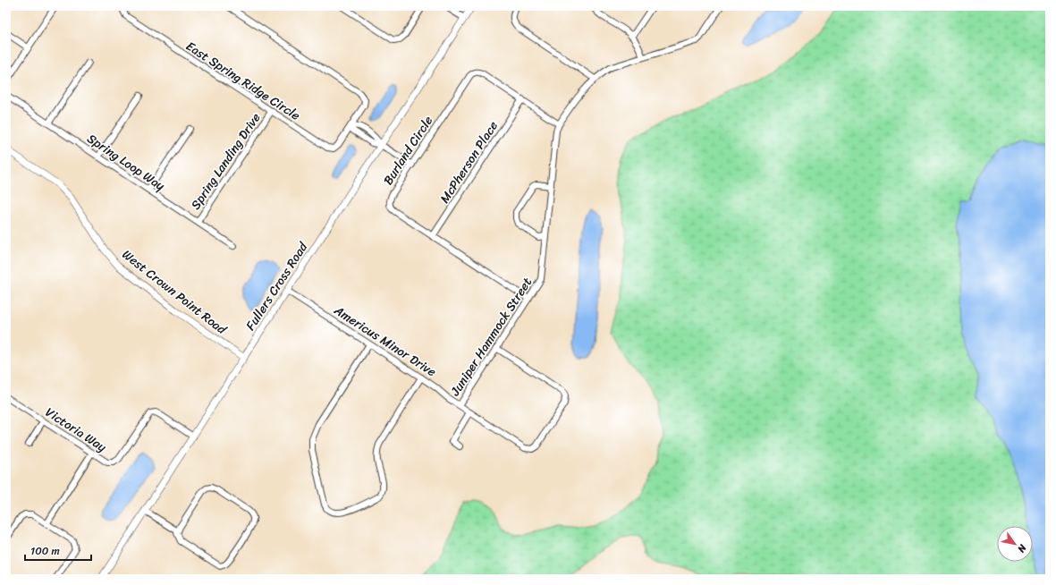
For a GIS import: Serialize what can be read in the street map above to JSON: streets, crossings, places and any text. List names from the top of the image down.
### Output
{
  "streets": {
    "street": [
      "East Spring Ridge Circle",
      "Burland Circle",
      "Spring Landing Drive",
      "Spring Loop Way",
      "McPherson Place",
      "Fullers Cross Road",
      "West Crown Point Road",
      "Juniper Hammock Street",
      "Americus Minor Drive",
      "Victoria Way"
    ]
  },
  "crossings": [
    ["East Spring Ridge Circle", "Spring Landing Drive"],
    ["Burland Circle", "McPherson Place"],
    ["Burland Circle", "Juniper Hammock Street"],
    ["Spring Landing Drive", "Spring Loop Way"],
    ["Fullers Cross Road", "West Crown Point Road"],
    ["Fullers Cross Road", "Americus Minor Drive"],
    ["Fullers Cross Road", "Victoria Way"],
    ["Juniper Hammock Street", "Americus Minor Drive"]
  ],
  "scale_bar": "100 m",
  "north": "bottom right"
}
